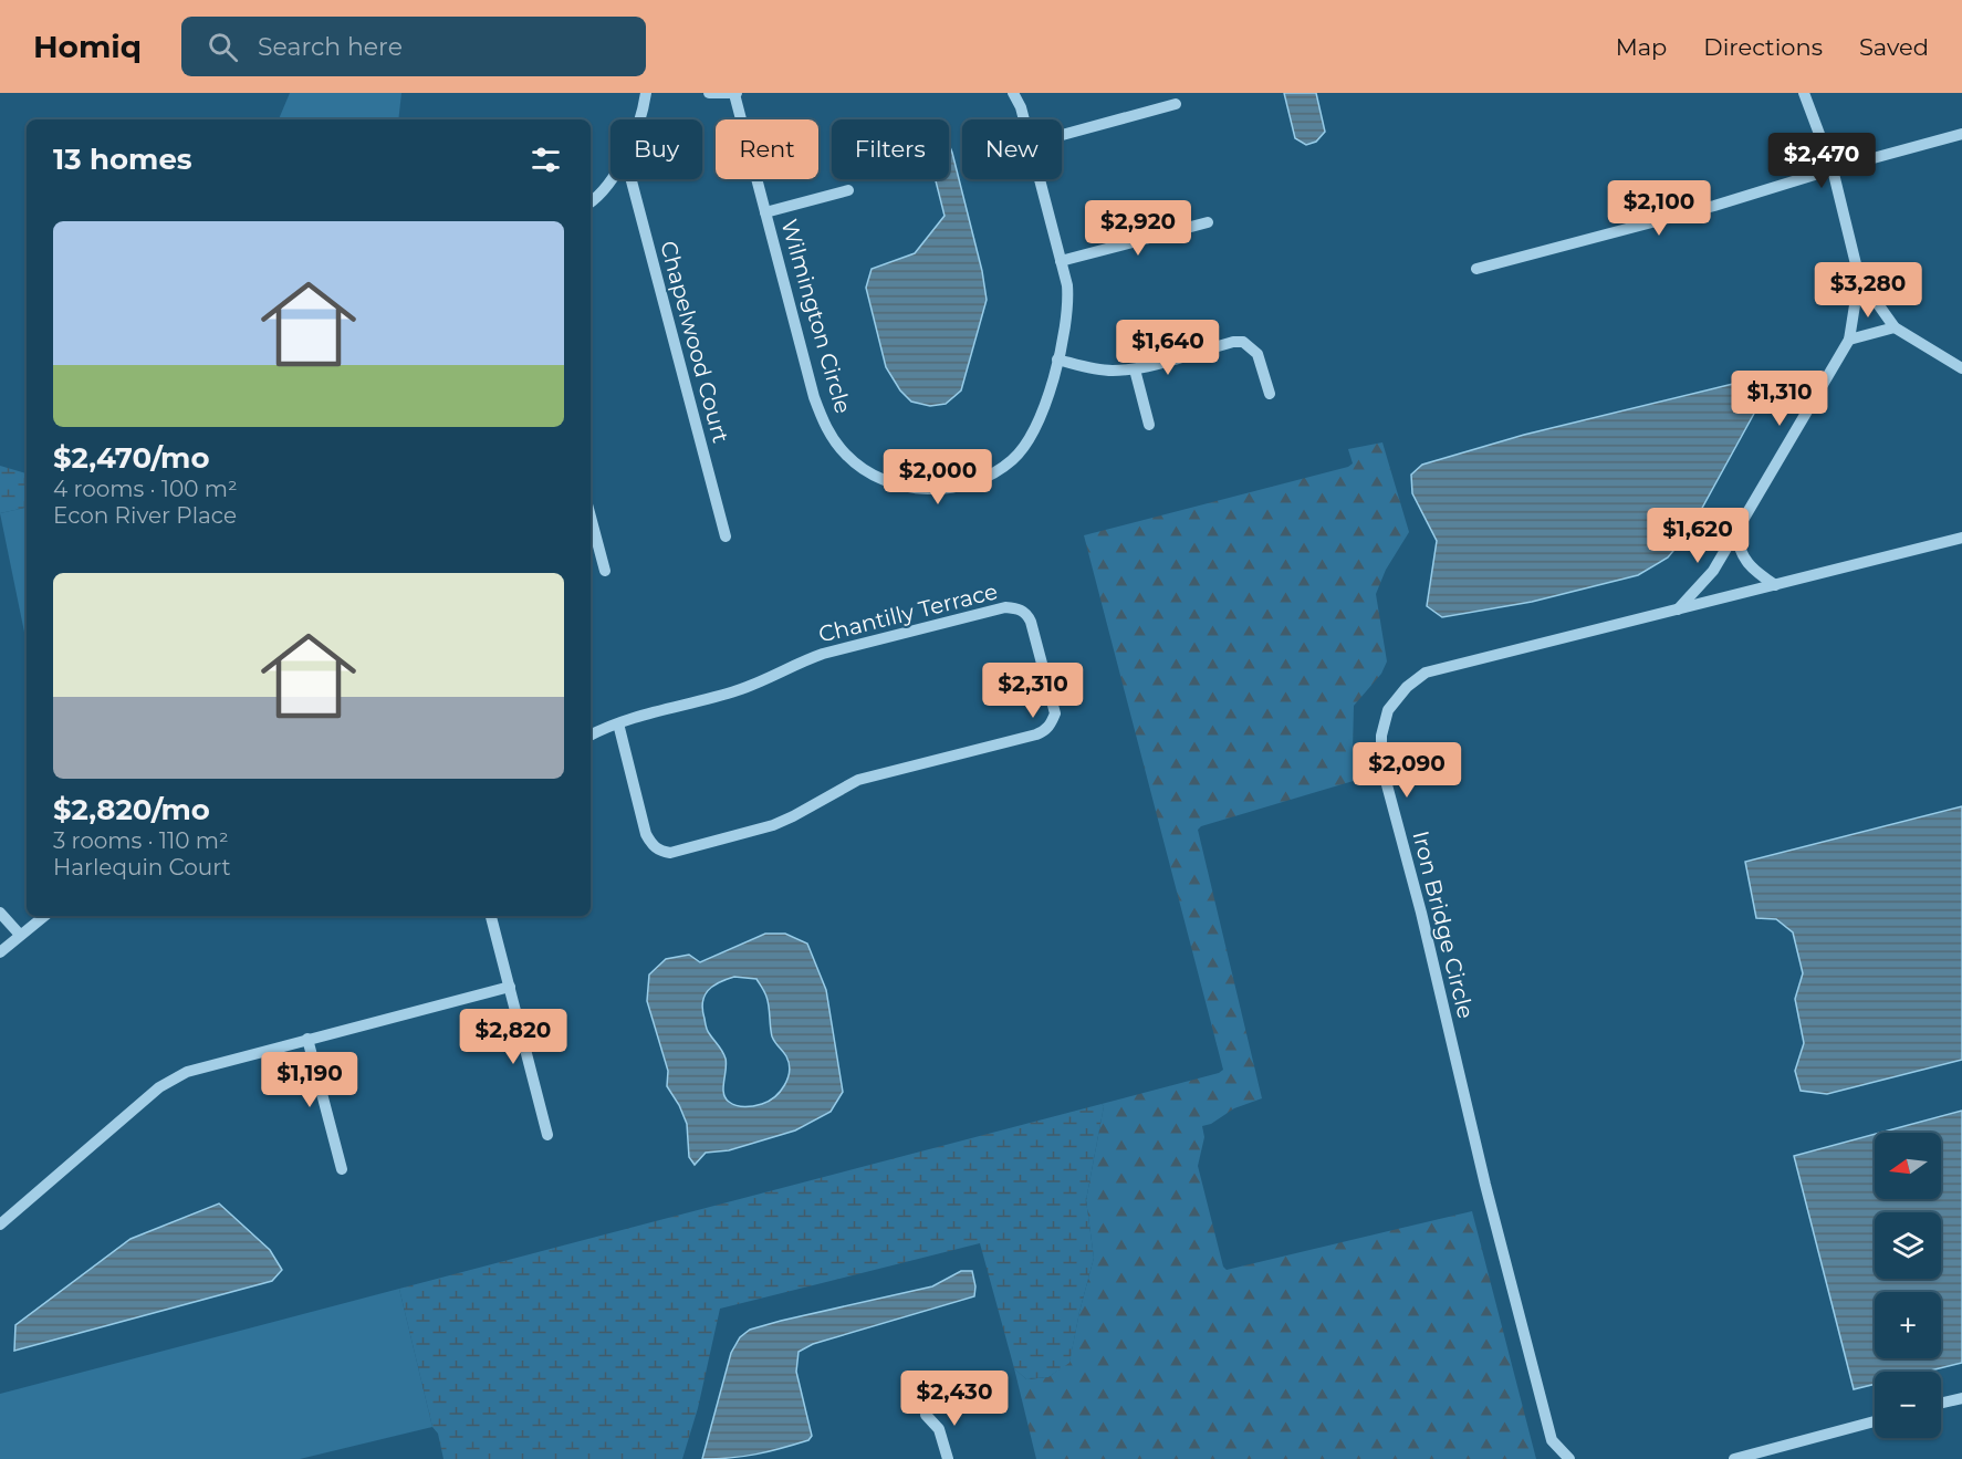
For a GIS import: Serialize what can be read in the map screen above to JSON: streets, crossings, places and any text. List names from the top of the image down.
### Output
{
  "streets": {
    "street": [
      "Wilmington Circle",
      "Chapelwood Court",
      "Chantilly Terrace",
      "Iron Bridge Circle"
    ]
  },
  "north": "left",
  "page": {
    "header": "Homiq",
    "search": "Search here",
    "nav": ["Map", "Directions", "Saved"],
    "chip": [
      "Buy",
      "Rent",
      "Filters",
      "New"
    ],
    "heading": "13 homes",
    "price": [
      "$2,470",
      "$2,100",
      "$2,920",
      "$3,280",
      "$1,640",
      "$1,310",
      "$2,000",
      "$1,620",
      "$2,310",
      "$2,090",
      "$2,820",
      "$1,190",
      "$2,430"
    ],
    "list": [
      {
        "name": "$2,470/mo",
        "note": "4 rooms · 100 m² · Econ River Place"
      },
      {
        "name": "$2,820/mo",
        "note": "3 rooms · 110 m² · Harlequin Court"
      }
    ],
    "map_buttons": ["+", "−"]
  }
}
